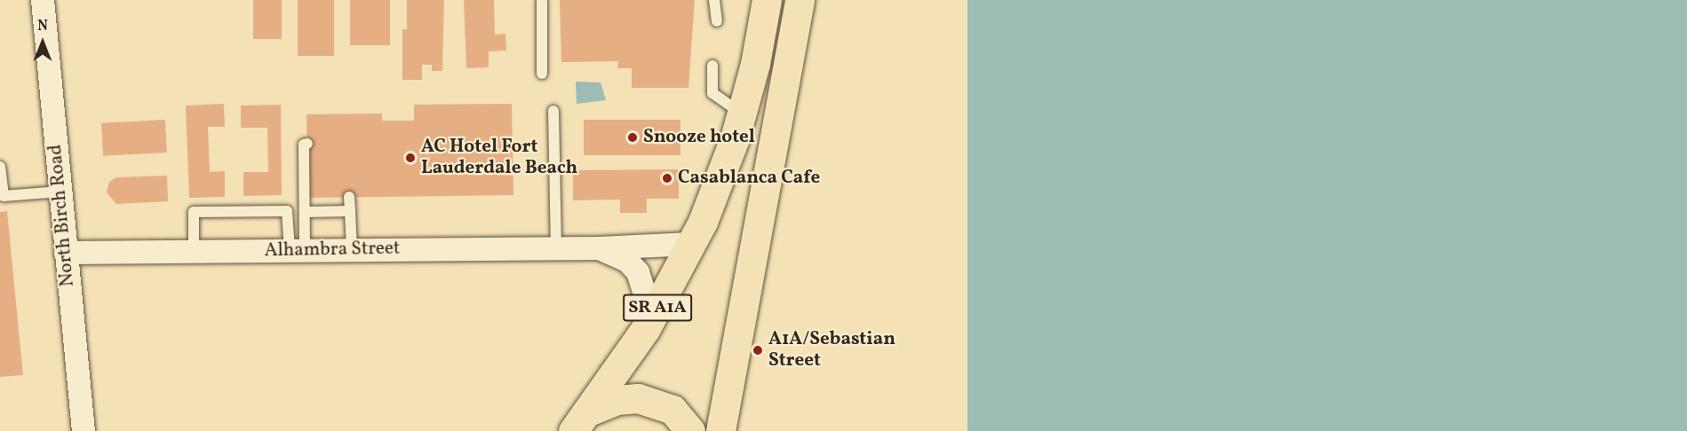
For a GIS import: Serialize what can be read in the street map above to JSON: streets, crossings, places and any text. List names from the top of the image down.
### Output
{
  "streets": {
    "main road": ["SR A1A"],
    "street": ["North Birch Road", "Alhambra Street"]
  },
  "crossings": [
    ["North Birch Road", "Alhambra Street"],
    ["Alhambra Street", "SR A1A"]
  ],
  "places": [
    "Snooze hotel",
    "AC Hotel Fort Lauderdale Beach",
    "Casablanca Cafe",
    "A1A/Sebastian Street"
  ],
  "north": "top"
}
